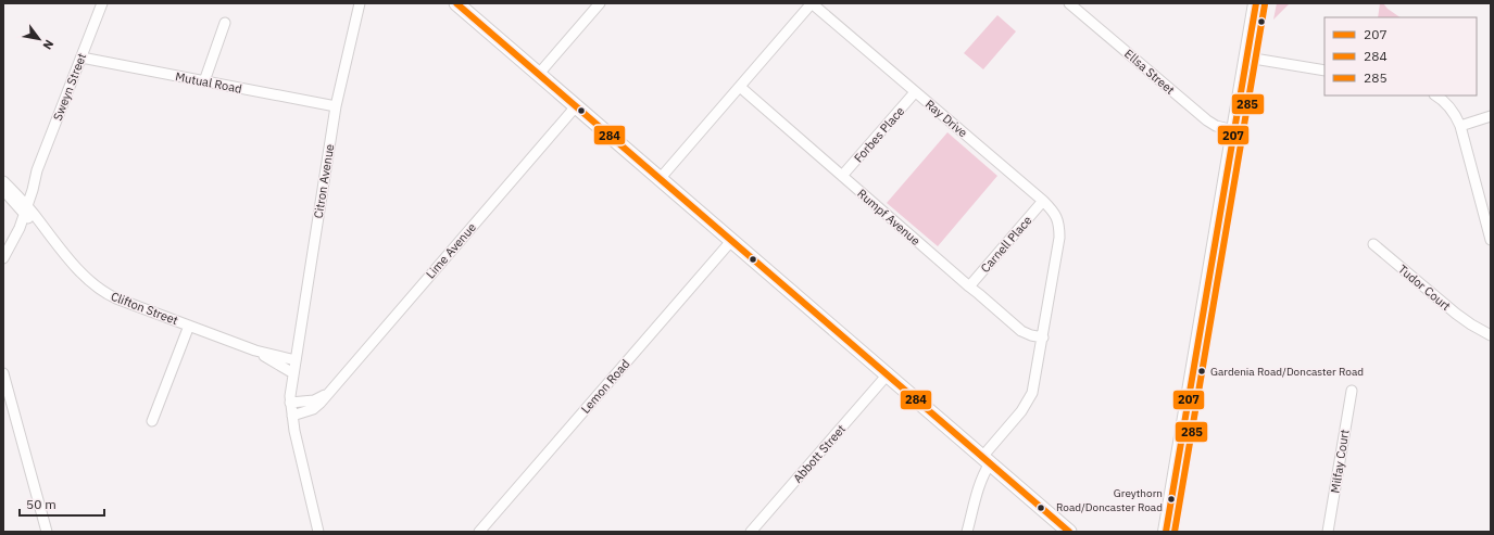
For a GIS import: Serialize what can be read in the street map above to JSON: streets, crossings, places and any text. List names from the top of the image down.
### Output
{
  "streets": {
    "street": [
      "Ellsa Street",
      "Mutual Road",
      "Sweyn Street",
      "Ray Drive",
      "Forbes Place",
      "Citron Avenue",
      "Rumpf Avenue",
      "Carnell Place",
      "Lime Avenue",
      "Tudor Court",
      "Clifton Street",
      "Lemon Road",
      "Abbott Street",
      "Milfay Court"
    ]
  },
  "crossings": [
    ["Mutual Road", "Sweyn Street"],
    ["Mutual Road", "Citron Avenue"],
    ["Sweyn Street", "Clifton Street"],
    ["Ray Drive", "Forbes Place"],
    ["Ray Drive", "Rumpf Avenue"],
    ["Ray Drive", "Carnell Place"],
    ["Forbes Place", "Rumpf Avenue"],
    ["Citron Avenue", "Clifton Street"],
    ["Rumpf Avenue", "Carnell Place"]
  ],
  "places": ["Gardenia Road/Doncaster Road", "Greythorn Road/Doncaster Road"],
  "lines": ["transit line 207", "transit line 284", "transit line 285"],
  "legend": ["207", "284", "285"],
  "scale_bar": "50 m",
  "north": "bottom right"
}
